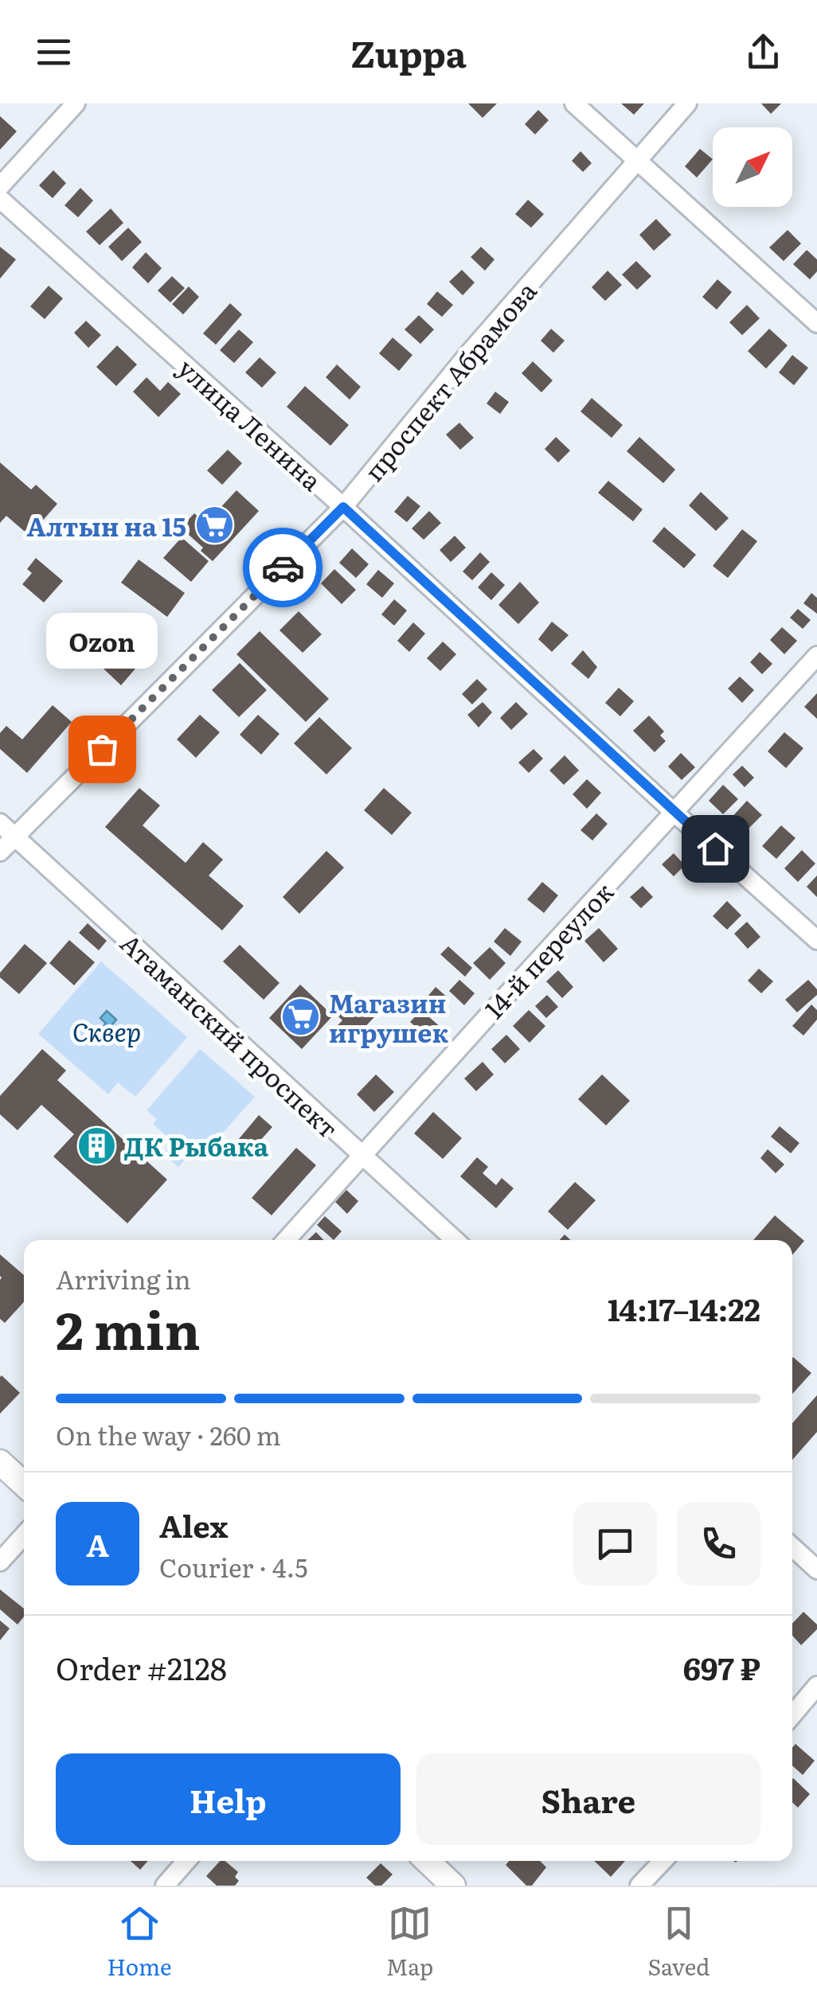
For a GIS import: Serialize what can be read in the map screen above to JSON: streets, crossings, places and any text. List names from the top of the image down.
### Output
{
  "streets": {
    "street": [
      "проспект Абрамова",
      "улица Ленина",
      "14-й переулок",
      "Атаманский проспект"
    ]
  },
  "crossings": [
    ["проспект Абрамова", "улица Ленина"],
    ["проспект Абрамова", "Атаманский проспект"],
    ["улица Ленина", "14-й переулок"],
    ["14-й переулок", "Атаманский проспект"]
  ],
  "parks": ["Сквер"],
  "places": {
    "supermarket": ["Алтын на 15", "Магазин игрушек"],
    "other": ["Ozon"],
    "building": ["ДК Рыбака"]
  },
  "north": "top right",
  "page": {
    "header": "Zuppa",
    "bubble": "Ozon",
    "heading": ["2 min", "Arriving in", "14:17–14:22"],
    "panel": [
      "Alex",
      "Courier · 4.5",
      "Order #2128",
      "697 ₽"
    ],
    "bar": "On the way · 260 m",
    "round": "A",
    "buttons": ["Help", "Share"],
    "tabs": ["Home", "Map", "Saved"]
  }
}
